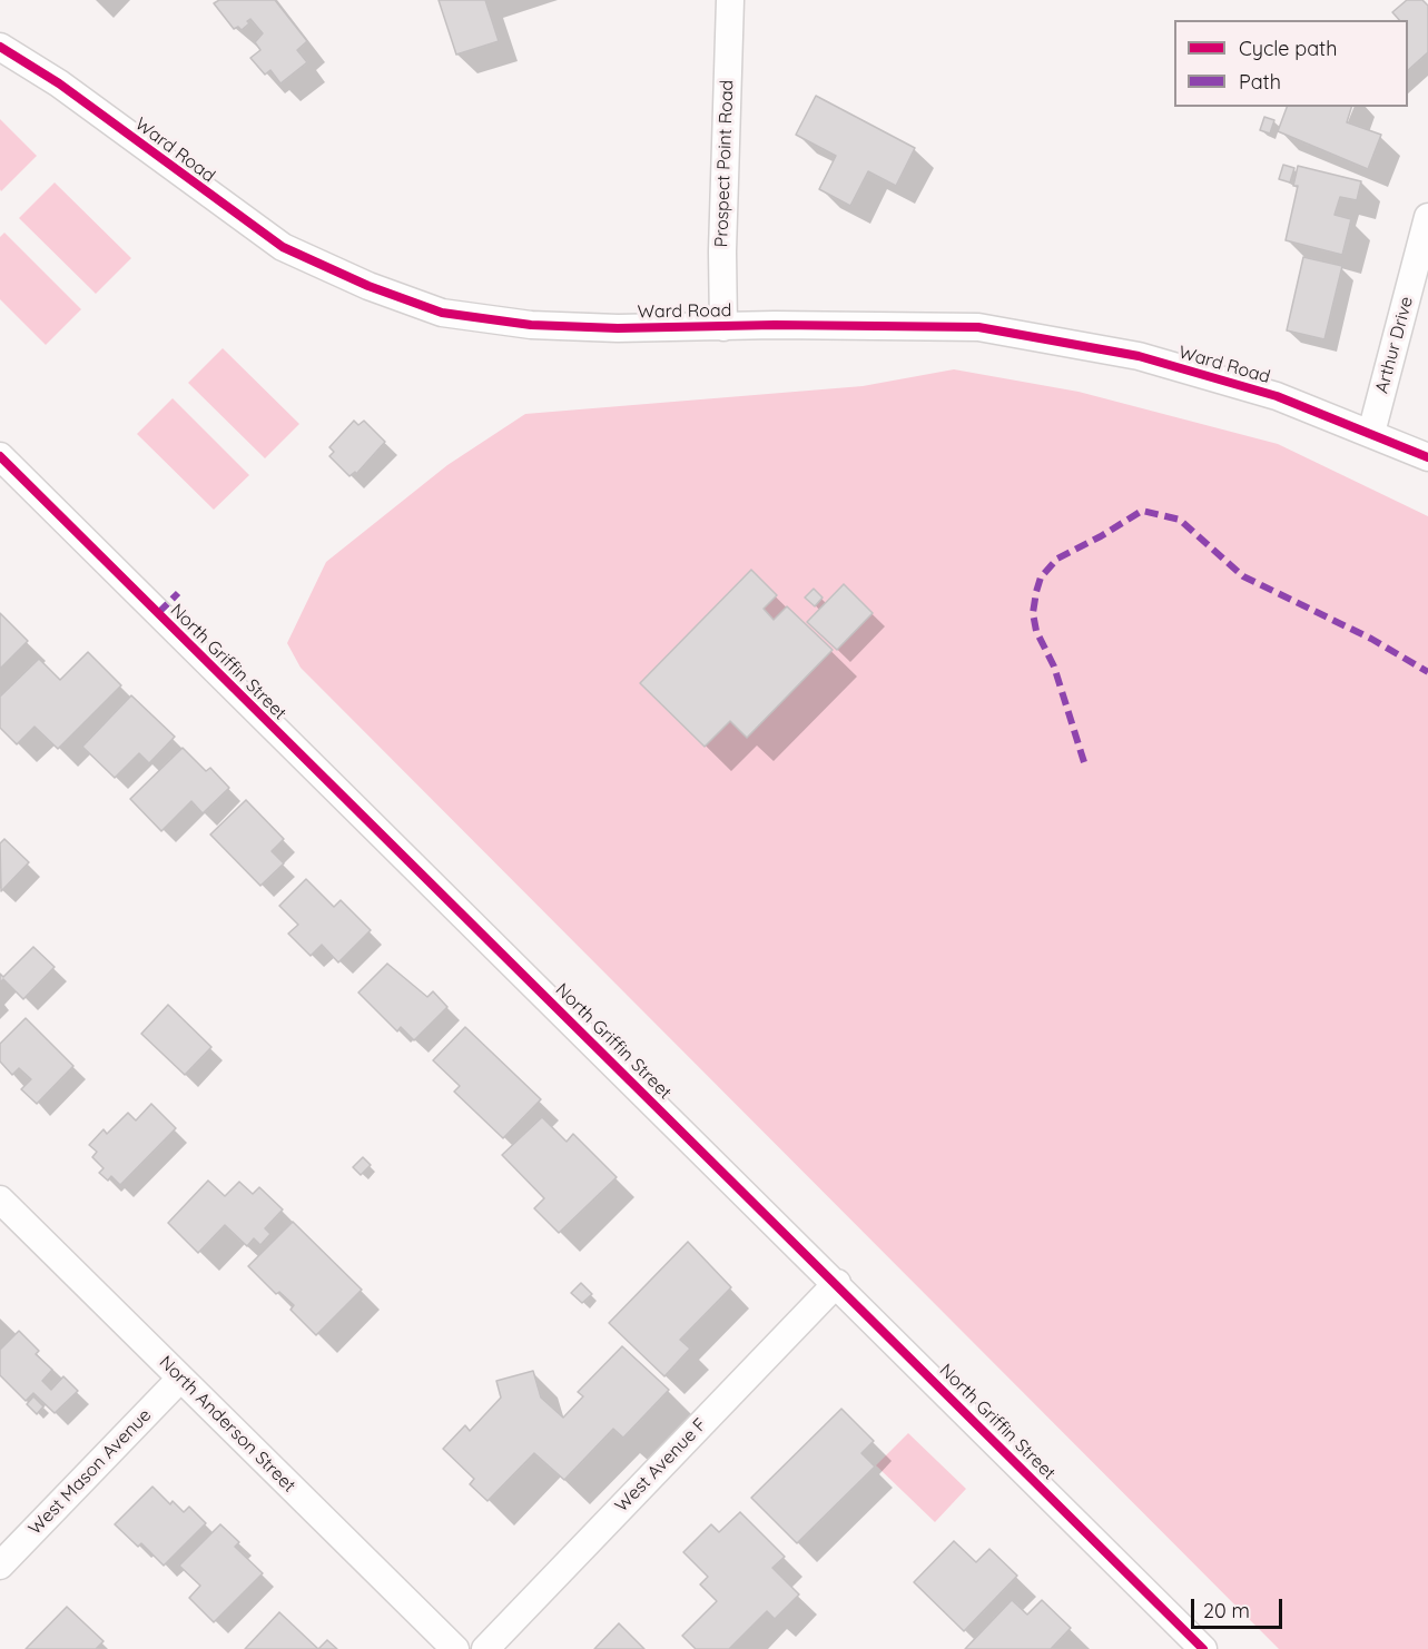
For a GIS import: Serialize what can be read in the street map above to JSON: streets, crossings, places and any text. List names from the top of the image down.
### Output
{
  "streets": {
    "street": [
      "Ward Road",
      "Prospect Point Road",
      "Arthur Drive",
      "North Griffin Street",
      "North Anderson Street",
      "West Avenue F",
      "West Mason Avenue"
    ]
  },
  "crossings": [
    ["Ward Road", "Prospect Point Road"],
    ["Ward Road", "Arthur Drive"],
    ["North Griffin Street", "West Avenue F"],
    ["North Anderson Street", "West Mason Avenue"]
  ],
  "legend": ["Cycle path", "Path"],
  "scale_bar": "20 m"
}
